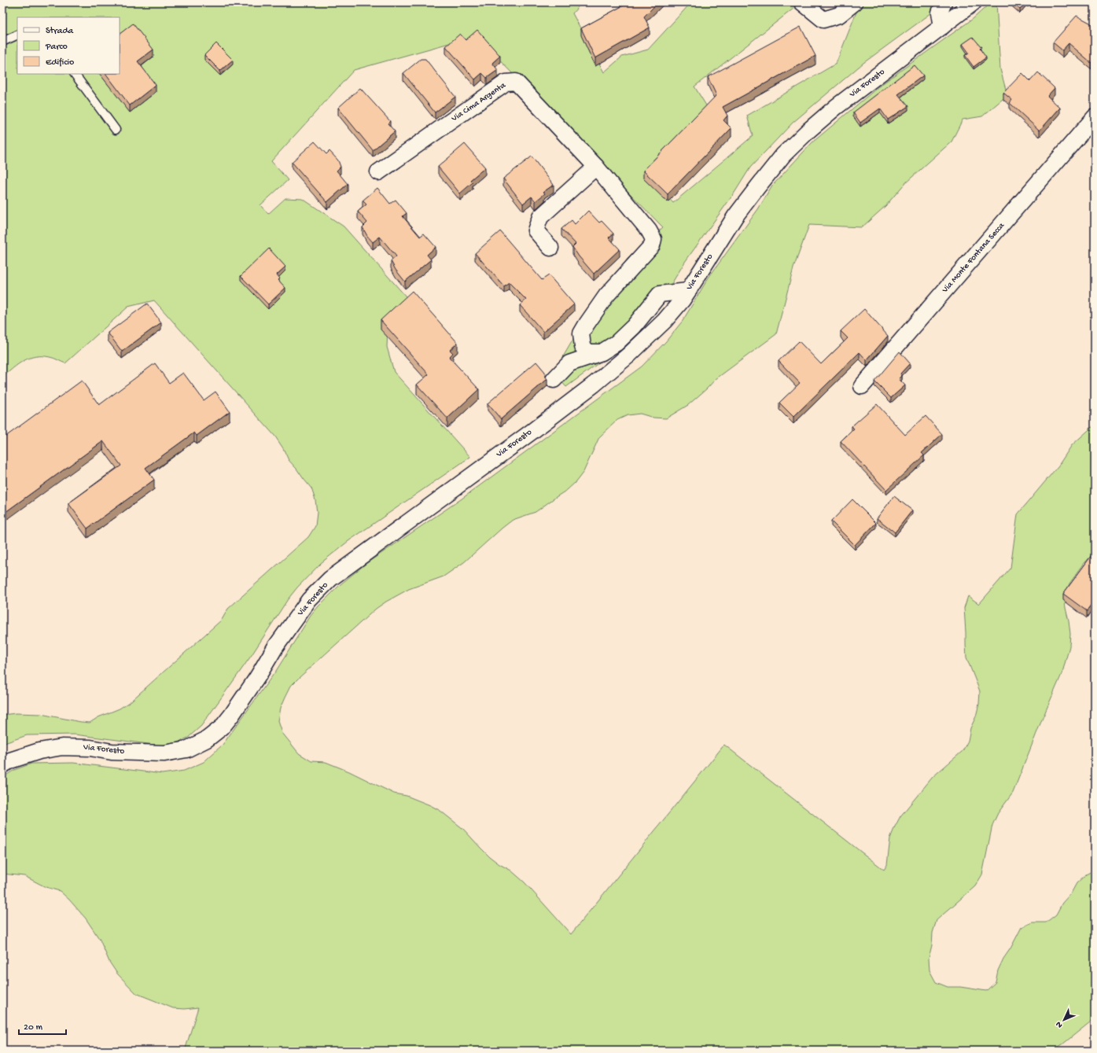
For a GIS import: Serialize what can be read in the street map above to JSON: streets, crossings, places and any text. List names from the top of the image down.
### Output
{
  "streets": {
    "street": ["Via Foresto", "Via Cima Argenta", "Via Monte Fontana Secca"]
  },
  "legend": ["Strada", "Parco", "Edificio"],
  "scale_bar": "20 m",
  "north": "bottom left"
}
